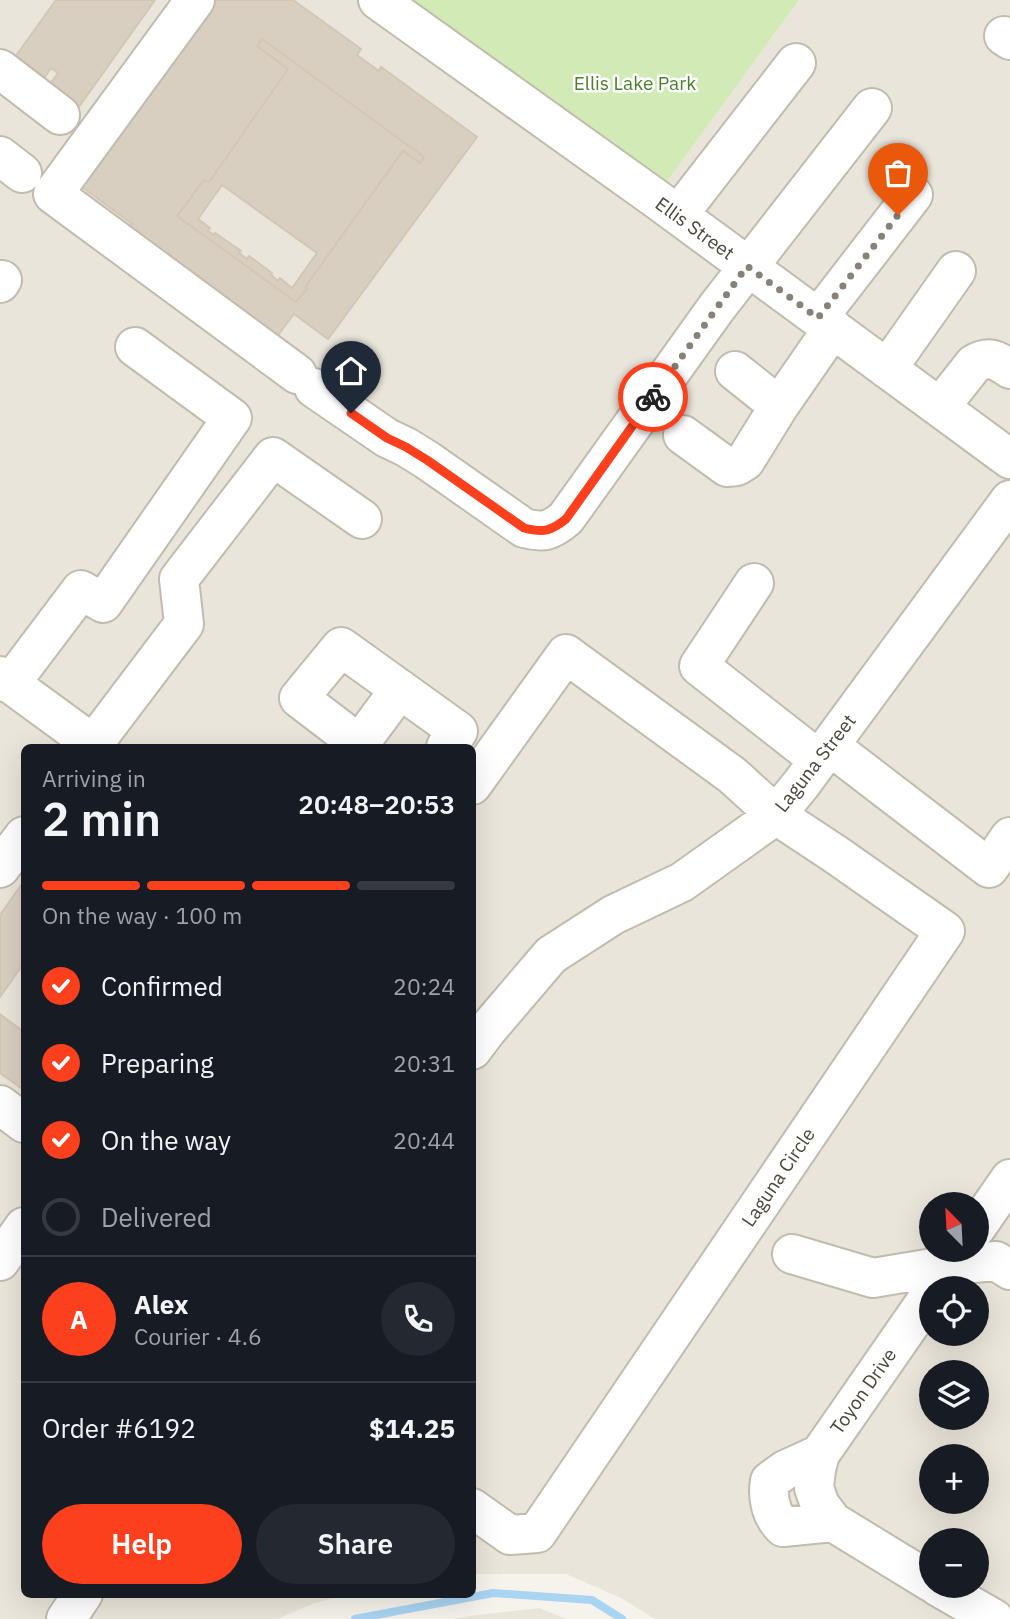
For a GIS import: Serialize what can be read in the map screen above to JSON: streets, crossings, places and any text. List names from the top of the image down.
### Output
{
  "streets": {
    "street": [
      "Ellis Street",
      "Laguna Street",
      "Laguna Circle",
      "Toyon Drive"
    ]
  },
  "crossings": [
    ["Laguna Street", "Laguna Circle"]
  ],
  "parks": ["Ellis Lake Park"],
  "north": "top left",
  "page": {
    "heading": ["2 min", "Arriving in", "20:48–20:53"],
    "panel": [
      "Alex",
      "Courier · 4.6",
      "Order #6192",
      "$14.25"
    ],
    "bar": "On the way · 100 m",
    "list": [
      ["Confirmed", "20:24"],
      ["Preparing", "20:31"],
      ["On the way", "20:44"],
      "Delivered"
    ],
    "map_buttons": ["+", "−"],
    "round": "A",
    "buttons": ["Help", "Share"]
  }
}
